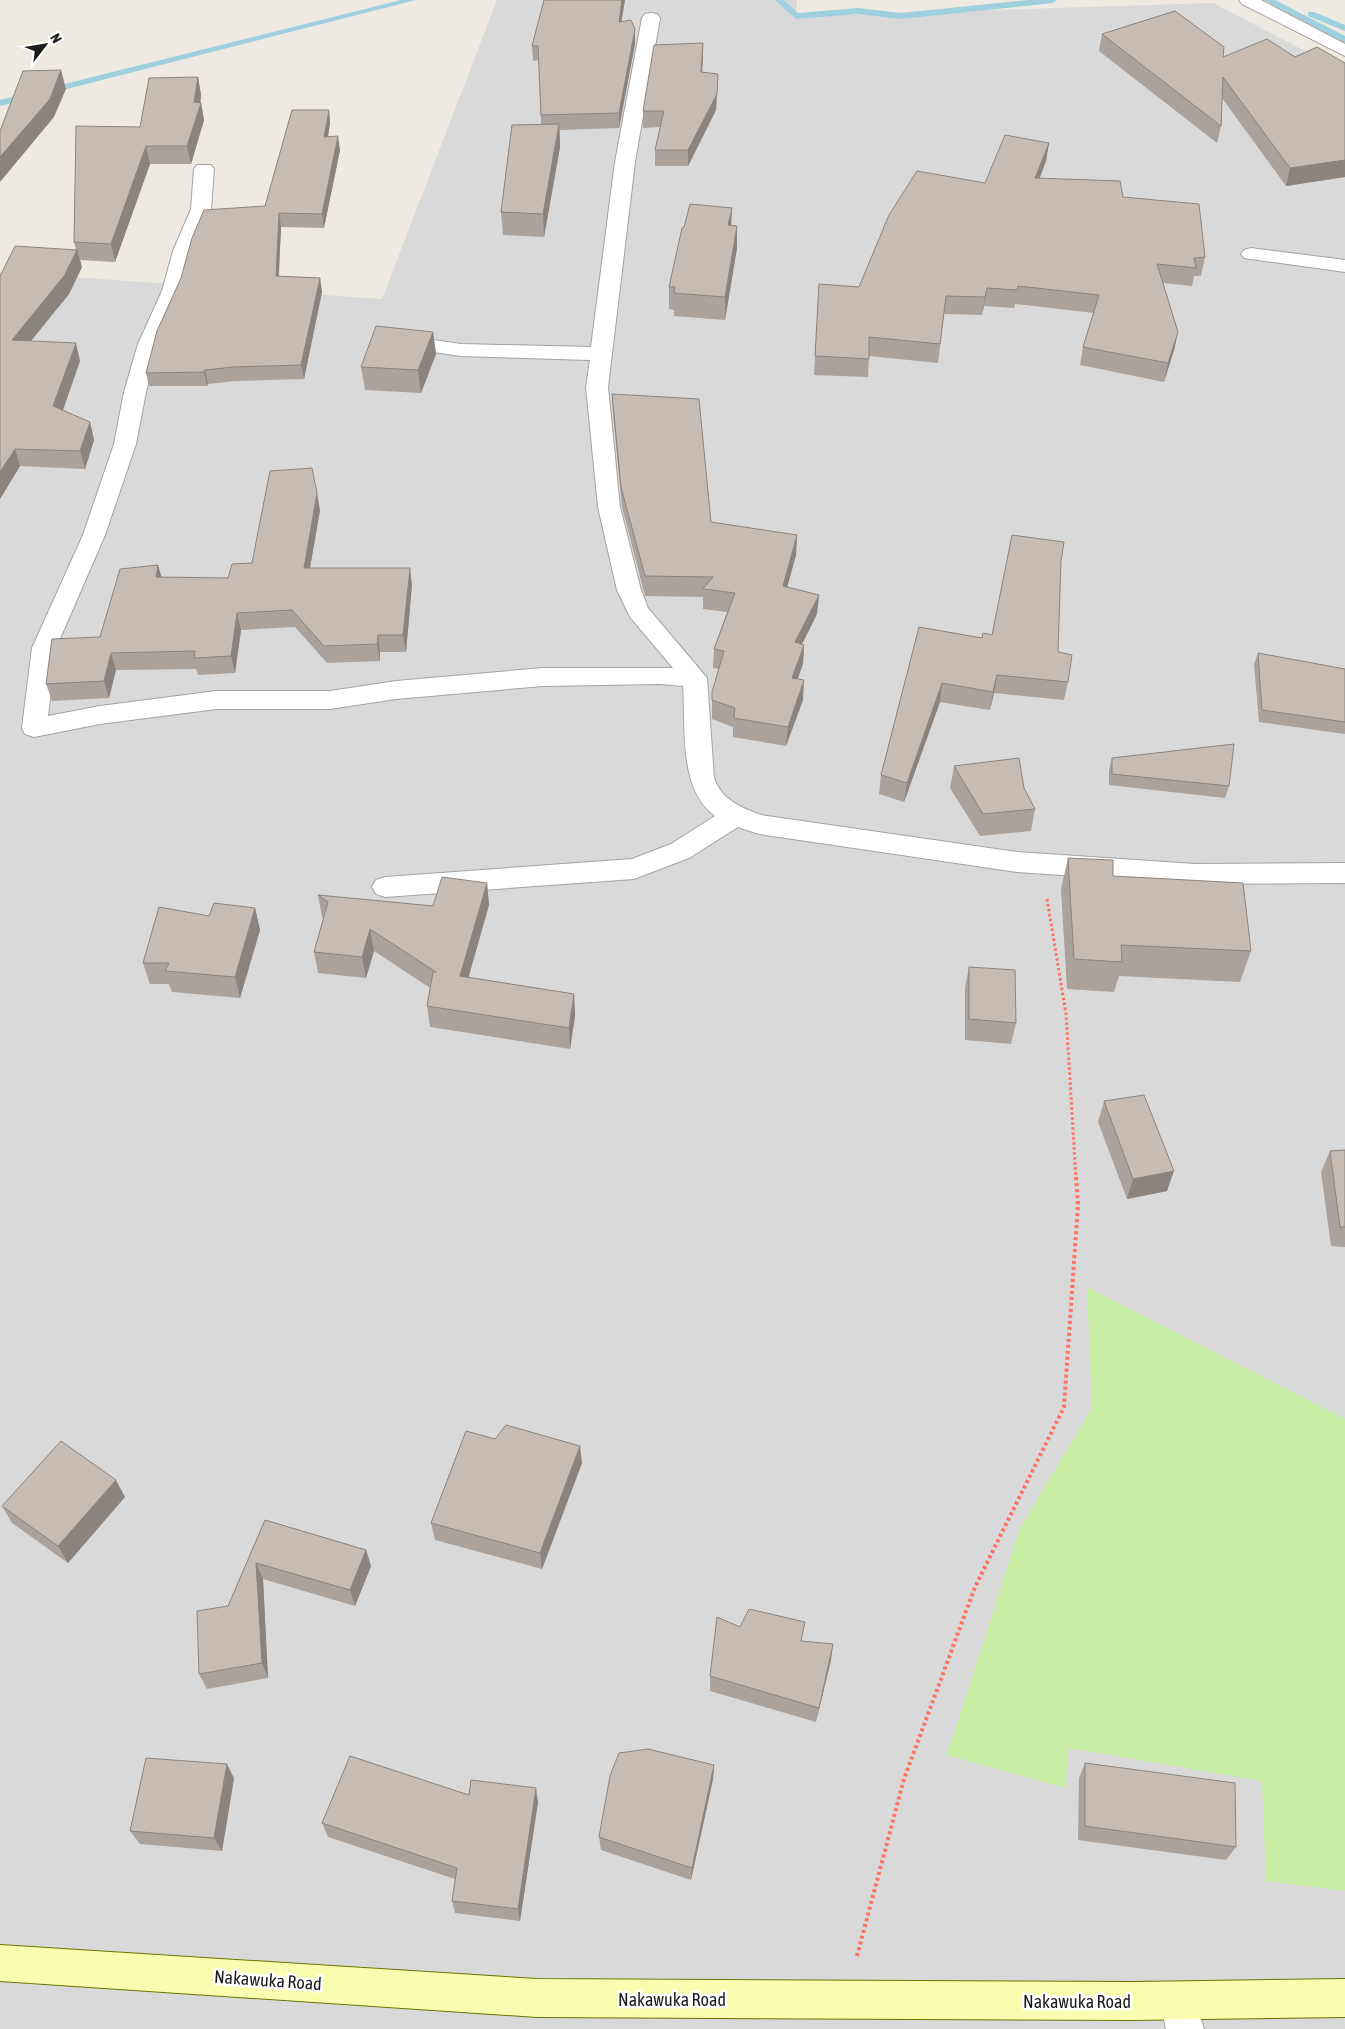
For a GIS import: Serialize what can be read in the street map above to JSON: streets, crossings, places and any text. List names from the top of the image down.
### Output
{
  "streets": {
    "main road": ["Nakawuka Road"]
  },
  "north": "top right"
}
